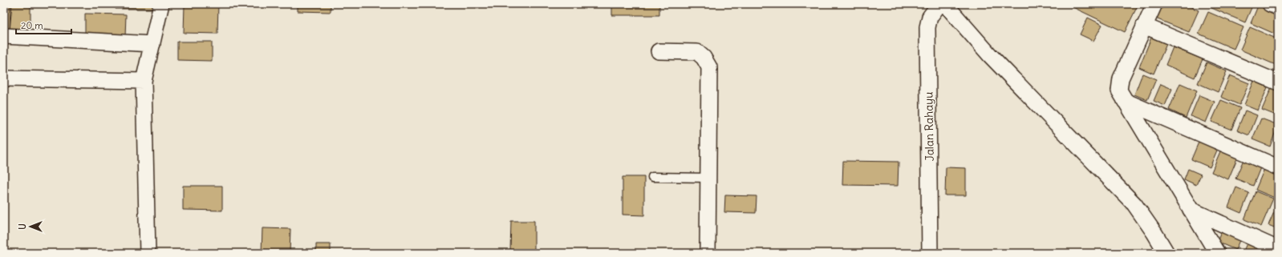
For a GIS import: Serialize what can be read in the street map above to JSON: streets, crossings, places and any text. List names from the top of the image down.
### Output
{
  "streets": {
    "street": ["Jalan Rahayu"]
  },
  "scale_bar": "20 m",
  "north": "left"
}
